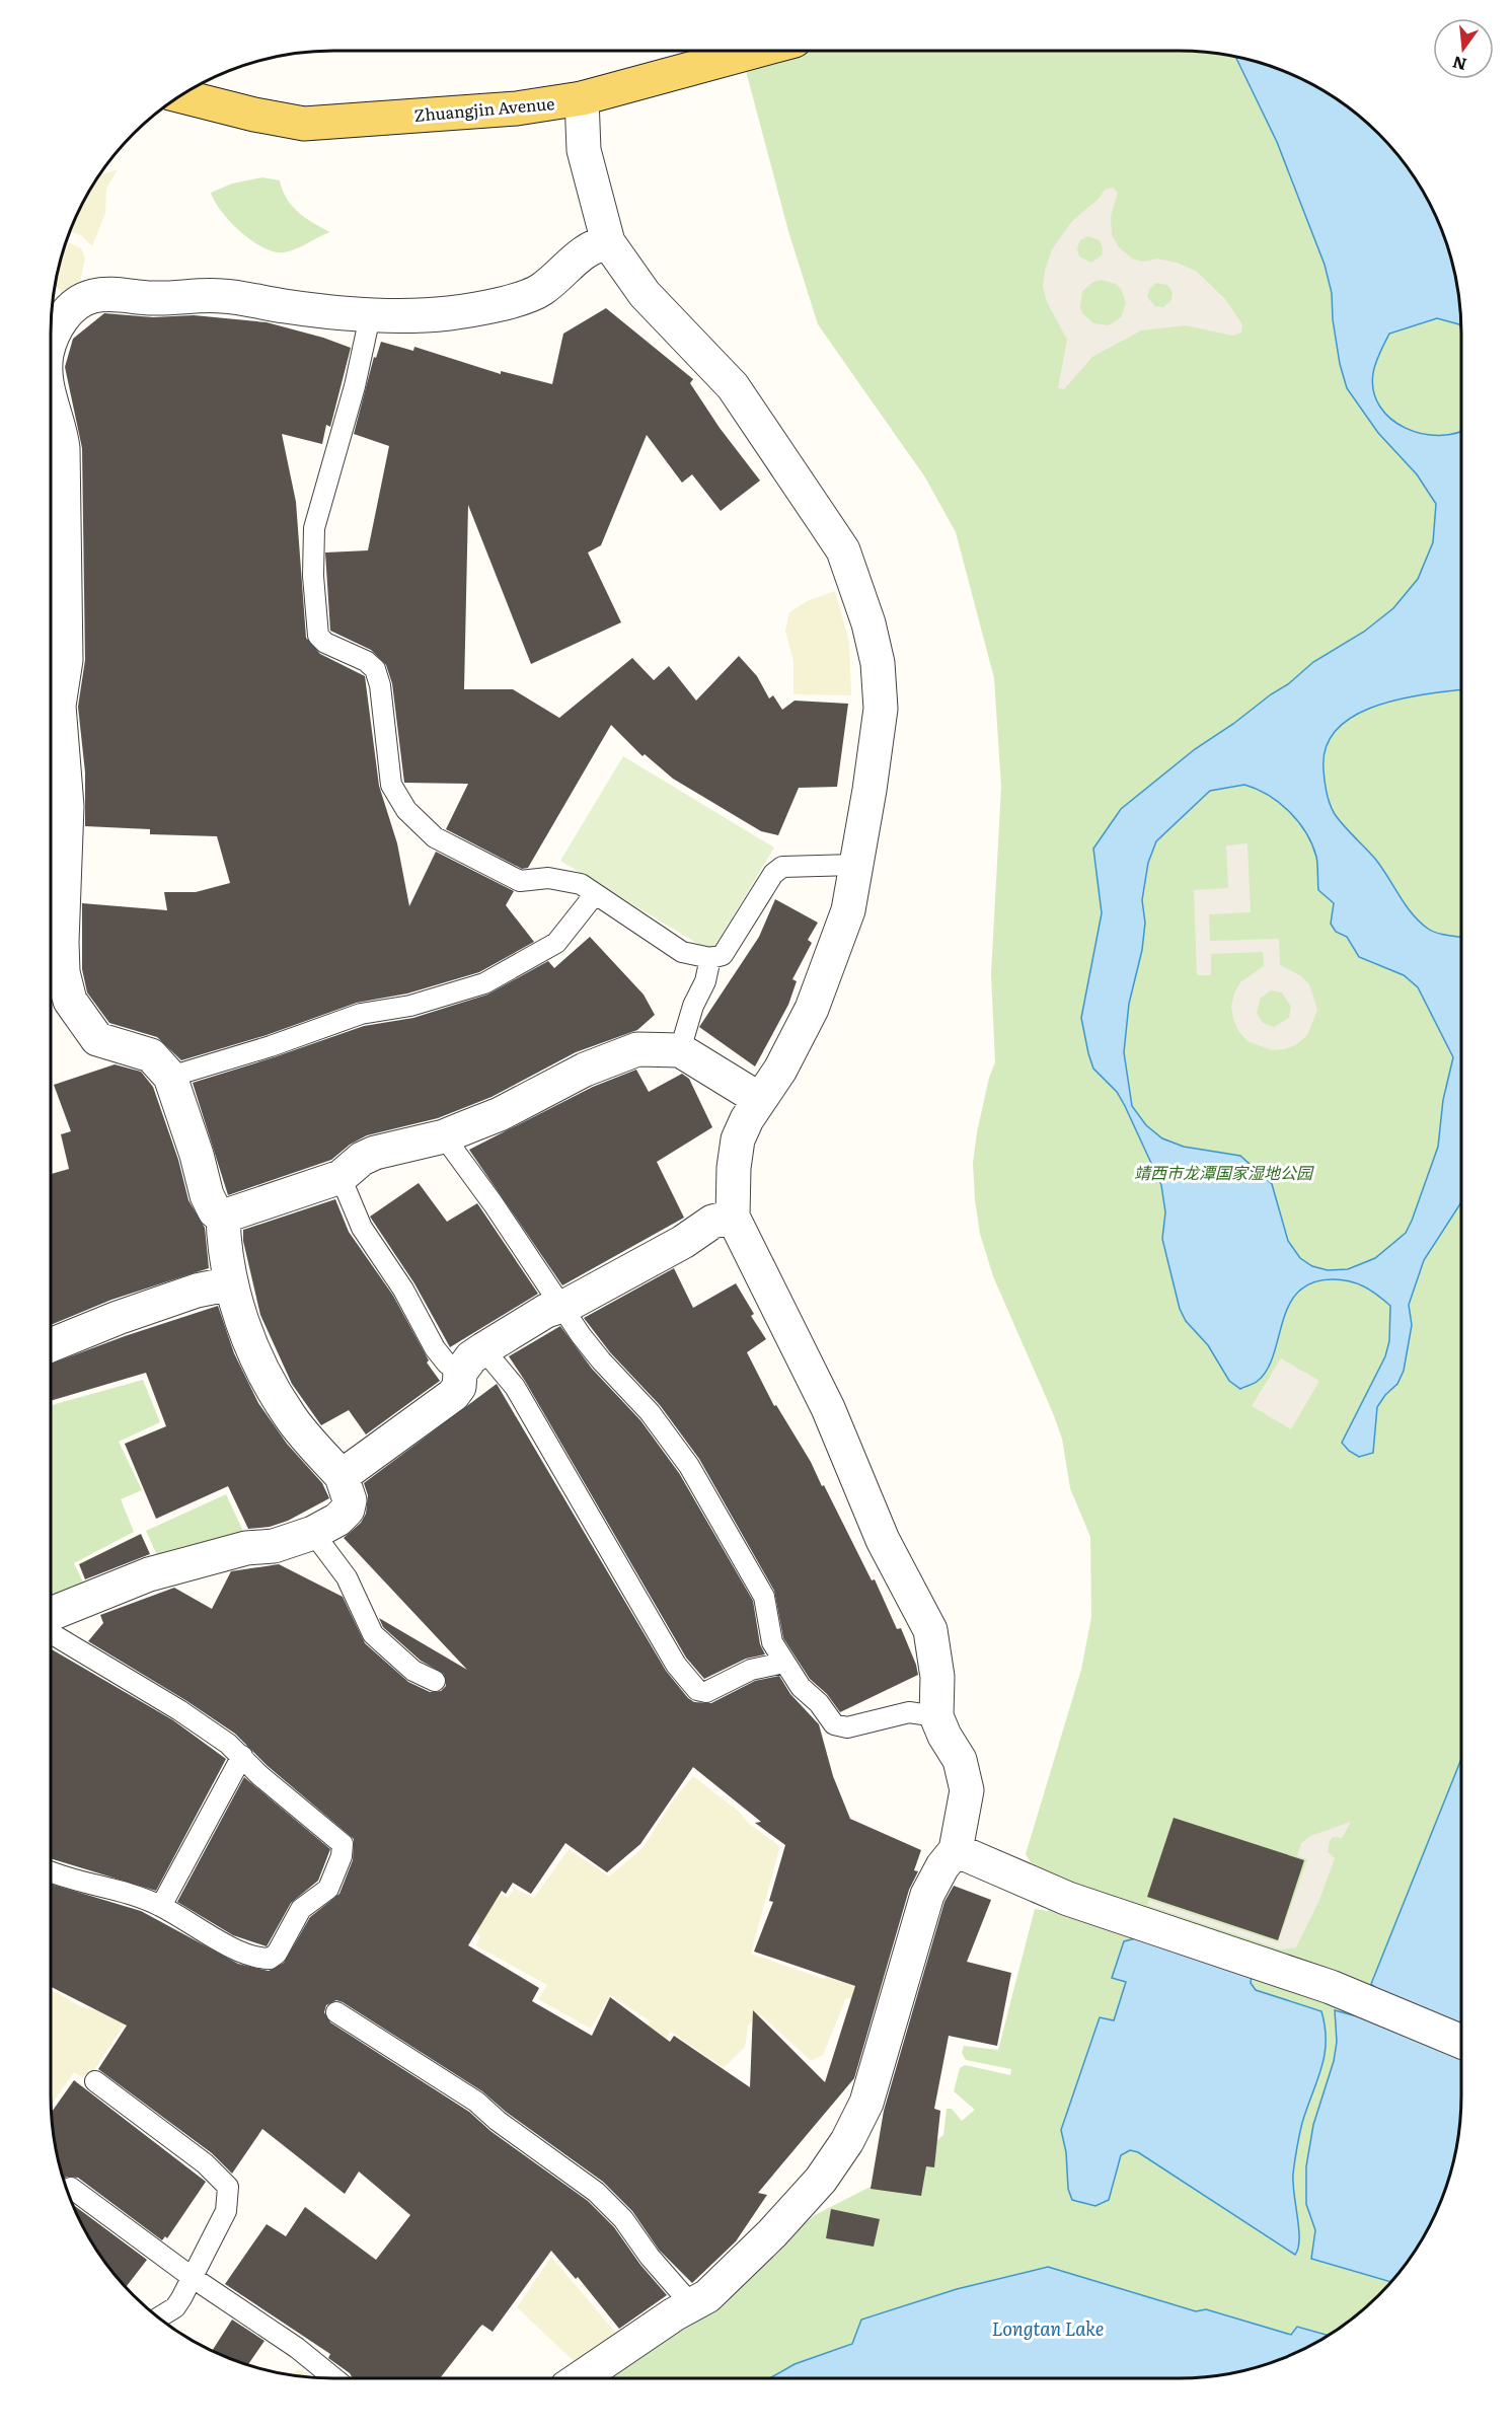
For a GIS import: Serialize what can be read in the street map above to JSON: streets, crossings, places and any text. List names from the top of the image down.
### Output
{
  "streets": {
    "main road": ["Zhuangjin Avenue"]
  },
  "water": ["Longtan Lake"],
  "parks": ["靖西市龙潭国家湿地公园"],
  "north": "bottom"
}
